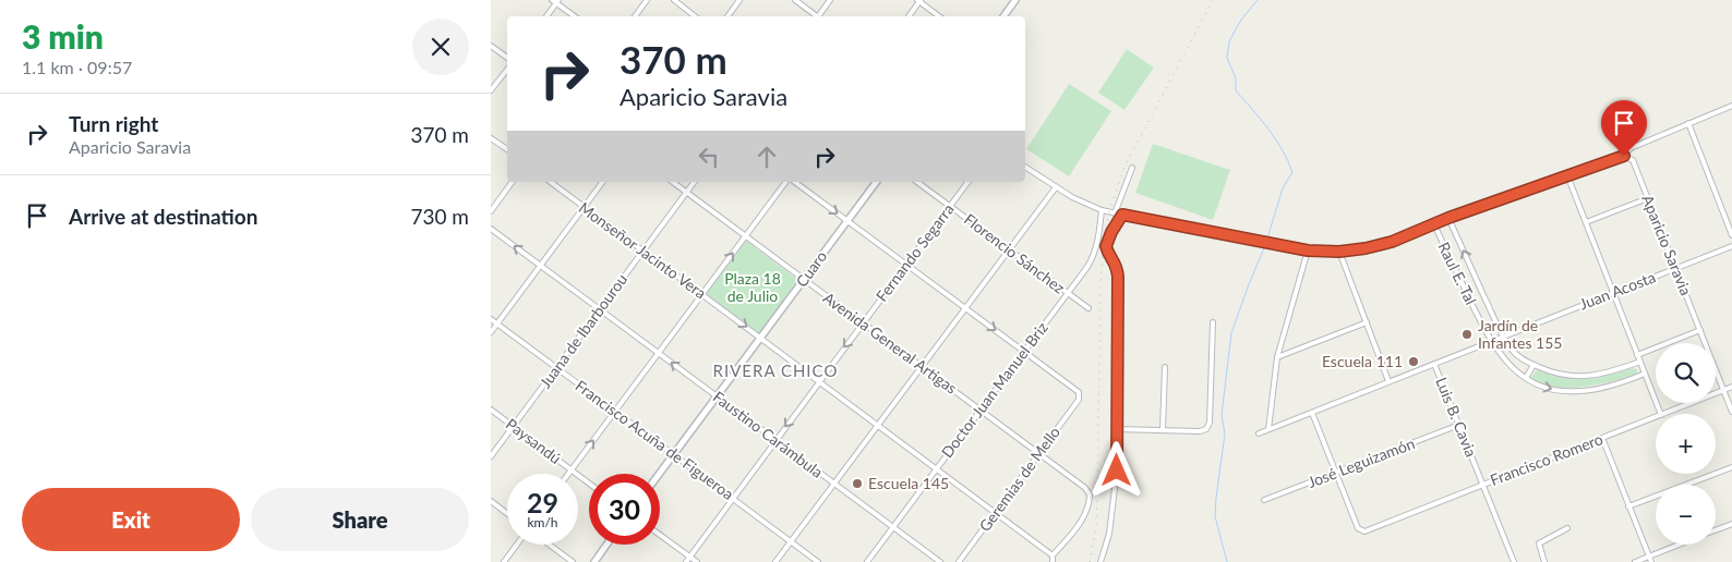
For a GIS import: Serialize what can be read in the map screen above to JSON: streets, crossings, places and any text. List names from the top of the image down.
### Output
{
  "streets": {
    "street": [
      "Aparicio Saravia",
      "Monseñor Jacinto Vera",
      "Fernando Segarra",
      "Florencio Sánchez",
      "Cuaro",
      "Raul E. Tal",
      "Juan Acosta",
      "Juana de Ibarbourou",
      "Avenida General Artigas",
      "Doctor Juan Manuel Briz",
      "Luis B. Cavia",
      "Faustino Carámbula",
      "Francisco Acuña de Figueroa",
      "Paysandú",
      "Francisco Romero",
      "José Leguizamón",
      "Geremias de Mello"
    ]
  },
  "crossings": [
    ["Aparicio Saravia", "Juan Acosta"],
    ["Aparicio Saravia", "Francisco Romero"],
    ["Monseñor Jacinto Vera", "Fernando Segarra"],
    ["Monseñor Jacinto Vera", "Cuaro"],
    ["Monseñor Jacinto Vera", "Juana de Ibarbourou"],
    ["Monseñor Jacinto Vera", "Avenida General Artigas"],
    ["Monseñor Jacinto Vera", "Doctor Juan Manuel Briz"],
    ["Monseñor Jacinto Vera", "Geremias de Mello"],
    ["Fernando Segarra", "Florencio Sánchez"],
    ["Fernando Segarra", "Avenida General Artigas"],
    ["Fernando Segarra", "Faustino Carámbula"],
    ["Fernando Segarra", "Francisco Acuña de Figueroa"],
    ["Florencio Sánchez", "Doctor Juan Manuel Briz"],
    ["Cuaro", "Avenida General Artigas"],
    ["Cuaro", "Faustino Carámbula"],
    ["Cuaro", "Francisco Acuña de Figueroa"],
    ["Raul E. Tal", "Juan Acosta"],
    ["Juan Acosta", "Luis B. Cavia"],
    ["Juana de Ibarbourou", "Avenida General Artigas"],
    ["Juana de Ibarbourou", "Faustino Carámbula"],
    ["Juana de Ibarbourou", "Francisco Acuña de Figueroa"],
    ["Juana de Ibarbourou", "Paysandú"],
    ["Avenida General Artigas", "Doctor Juan Manuel Briz"],
    ["Avenida General Artigas", "Geremias de Mello"],
    ["Doctor Juan Manuel Briz", "Faustino Carámbula"],
    ["Doctor Juan Manuel Briz", "Geremias de Mello"],
    ["Luis B. Cavia", "Francisco Romero"],
    ["Luis B. Cavia", "José Leguizamón"],
    ["Francisco Romero", "José Leguizamón"]
  ],
  "districts": ["RIVERA CHICO"],
  "parks": ["Plaza 18 de Julio"],
  "places": ["Jardín de Infantes 155", "Escuela 111", "Escuela 145"],
  "page": {
    "heading": ["3 min", "1.1 km · 09:57"],
    "turn": ["370 m", "Aparicio Saravia"],
    "list": [
      {
        "name": "Turn right",
        "note": "Aparicio Saravia",
        "value": "370 m"
      },
      {
        "name": "Arrive at destination",
        "value": "730 m"
      }
    ],
    "map_buttons": ["+", "−"],
    "speed": "29 km/h",
    "limit": "30",
    "buttons": ["Exit", "Share"]
  }
}
